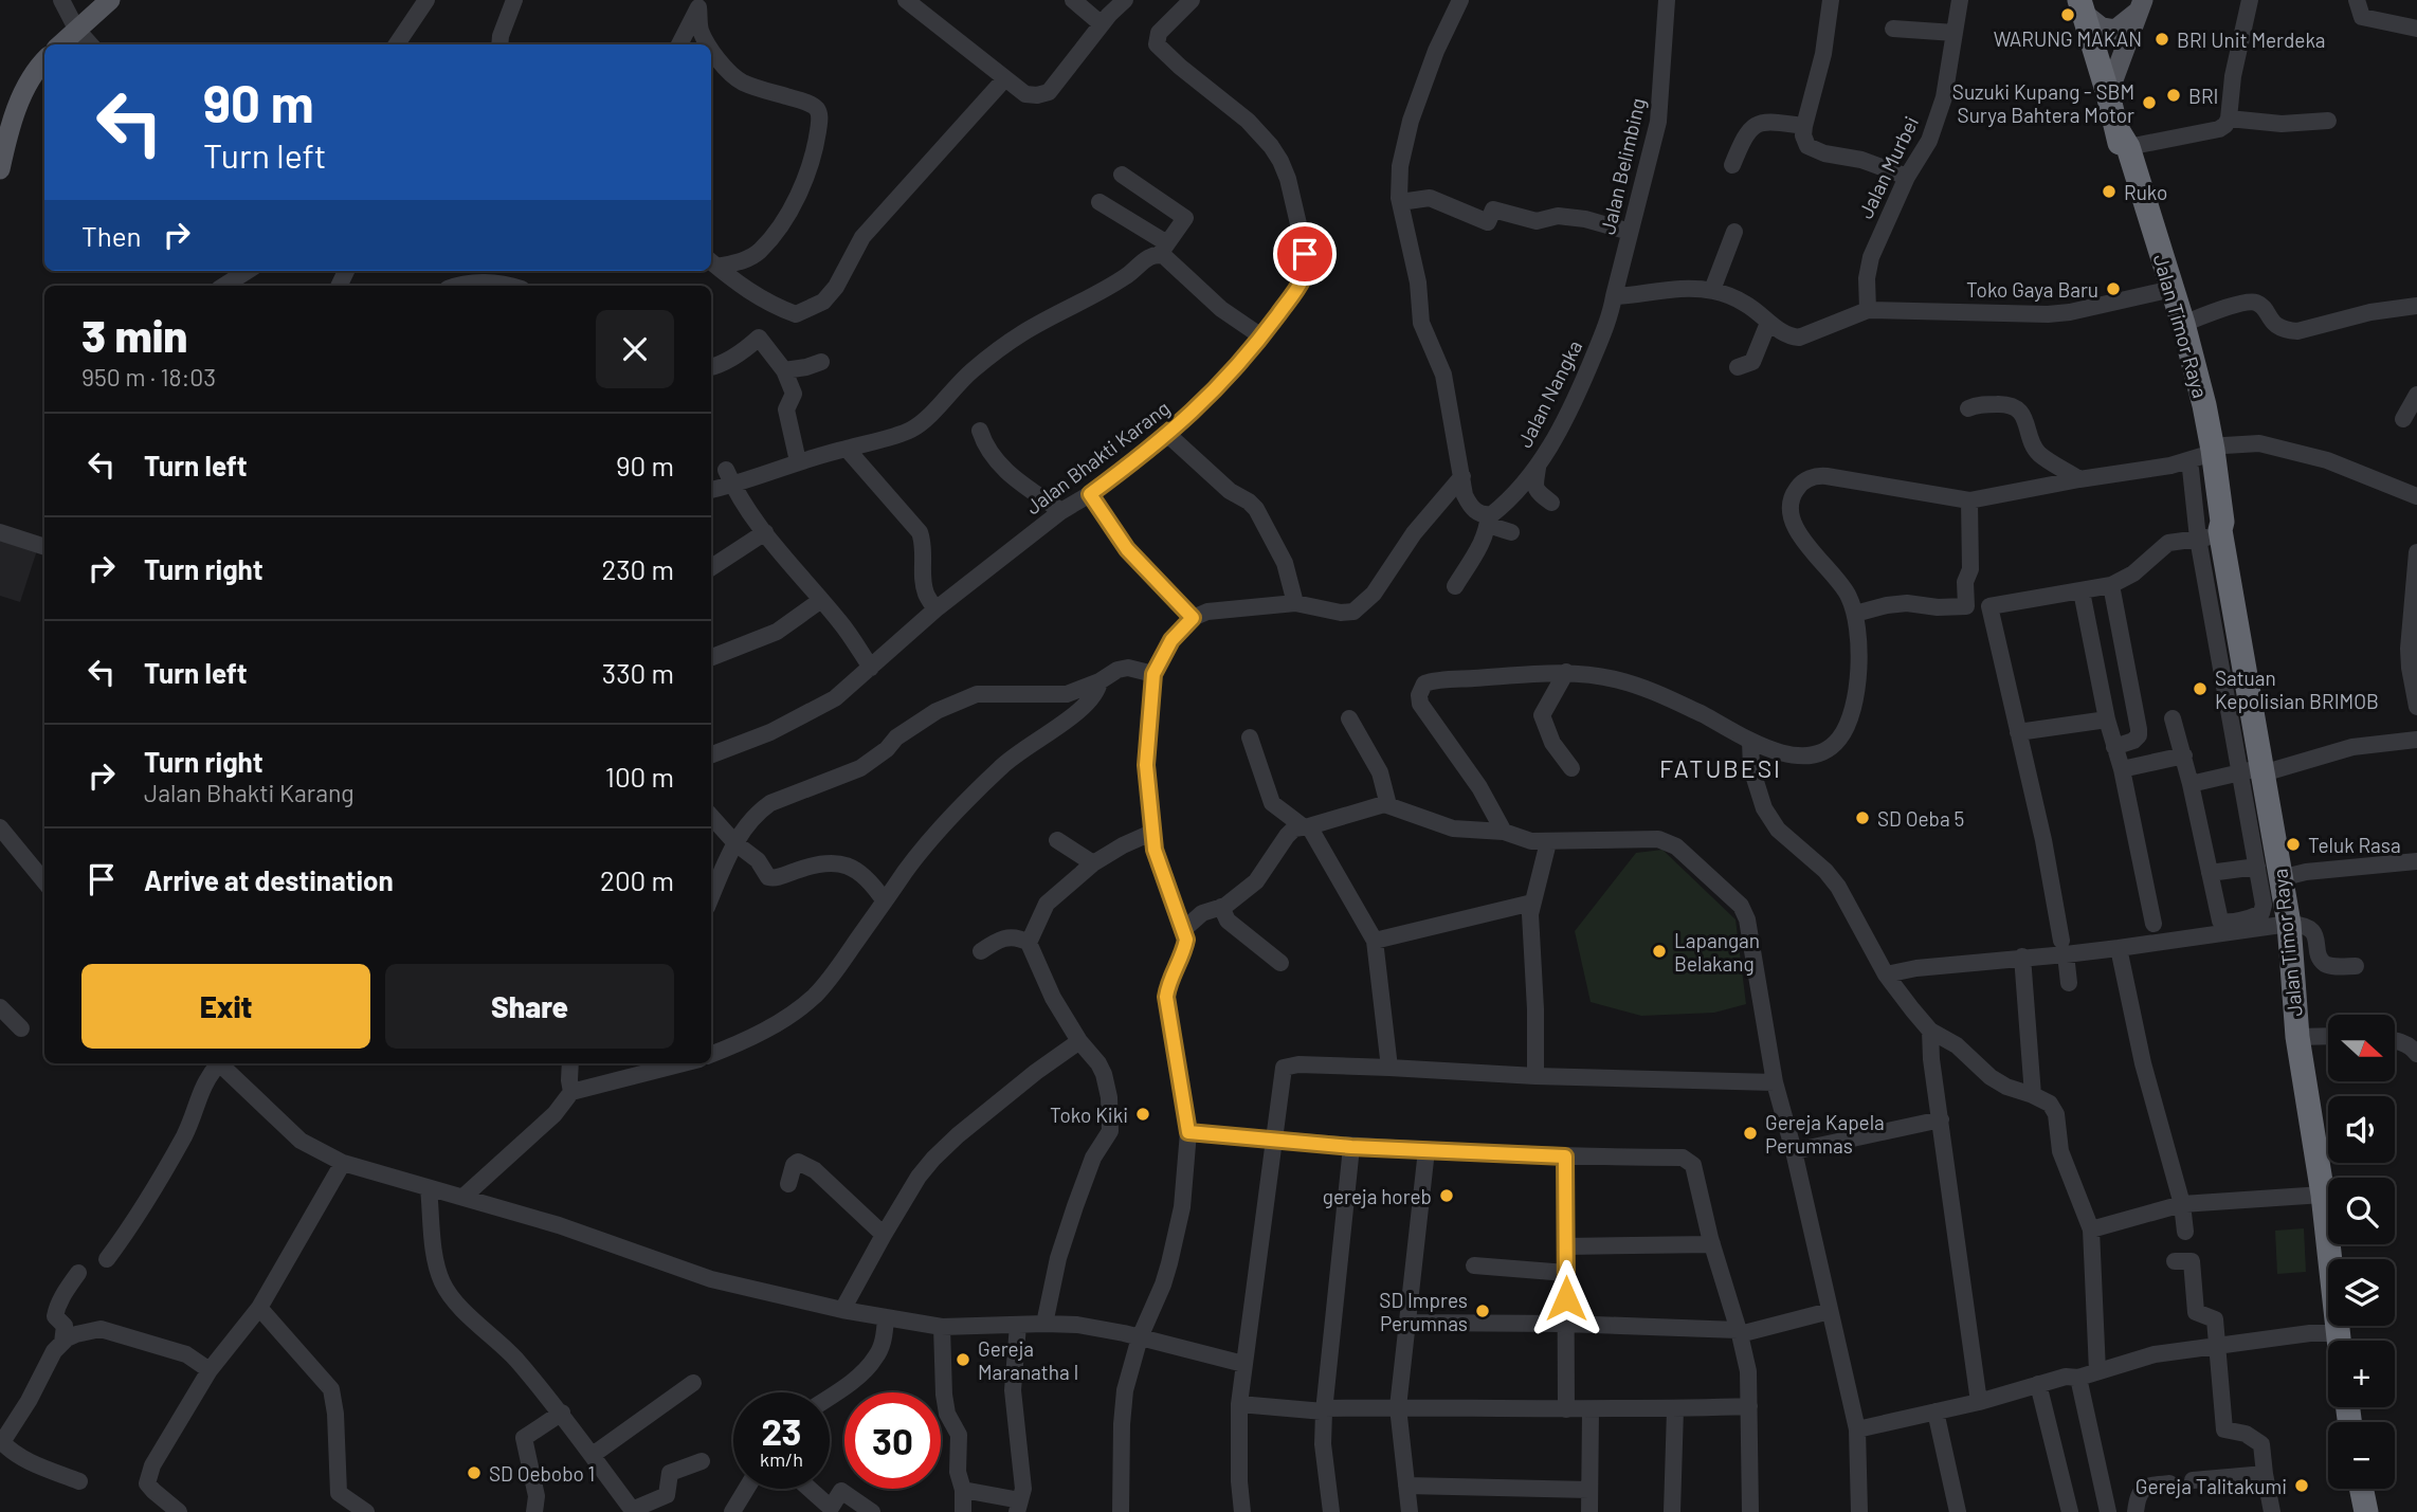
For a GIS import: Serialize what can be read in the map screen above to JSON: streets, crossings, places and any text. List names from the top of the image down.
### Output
{
  "streets": {
    "highway": ["Jalan Timor Raya"],
    "street": [
      "Jalan Belimbing",
      "Jalan Murbei",
      "Jalan Nangka",
      "Jalan Bhakti Karang"
    ]
  },
  "crossings": [
    ["Jalan Belimbing", "Jalan Nangka"]
  ],
  "districts": ["FATUBESI"],
  "places": [
    "WARUNG MAKAN",
    "BRI Unit Merdeka",
    "BRI",
    "Suzuki Kupang - SBM Surya Bahtera Motor",
    "Ruko",
    "Toko Gaya Baru",
    "Satuan Kepolisian BRIMOB",
    "SD Oeba 5",
    "Teluk Rasa",
    "Lapangan Belakang",
    "Toko Kiki",
    "Gereja Kapela Perumnas",
    "gereja horeb",
    "SD Impres Perumnas",
    "Gereja Maranatha I",
    "SD Oebobo 1",
    "Gereja Talitakumi"
  ],
  "north": "right",
  "page": {
    "turn": ["90 m", "Turn left"],
    "then": "Then",
    "heading": ["3 min", "950 m · 18:03"],
    "list": [
      {
        "name": "Turn left",
        "value": "90 m"
      },
      {
        "name": "Turn right",
        "value": "230 m"
      },
      {
        "name": "Turn left",
        "value": "330 m"
      },
      {
        "name": "Turn right",
        "note": "Jalan Bhakti Karang",
        "value": "100 m"
      },
      {
        "name": "Arrive at destination",
        "value": "200 m"
      }
    ],
    "buttons": ["Exit", "Share"],
    "map_buttons": ["+", "−"],
    "speed": "23 km/h",
    "limit": "30"
  }
}
